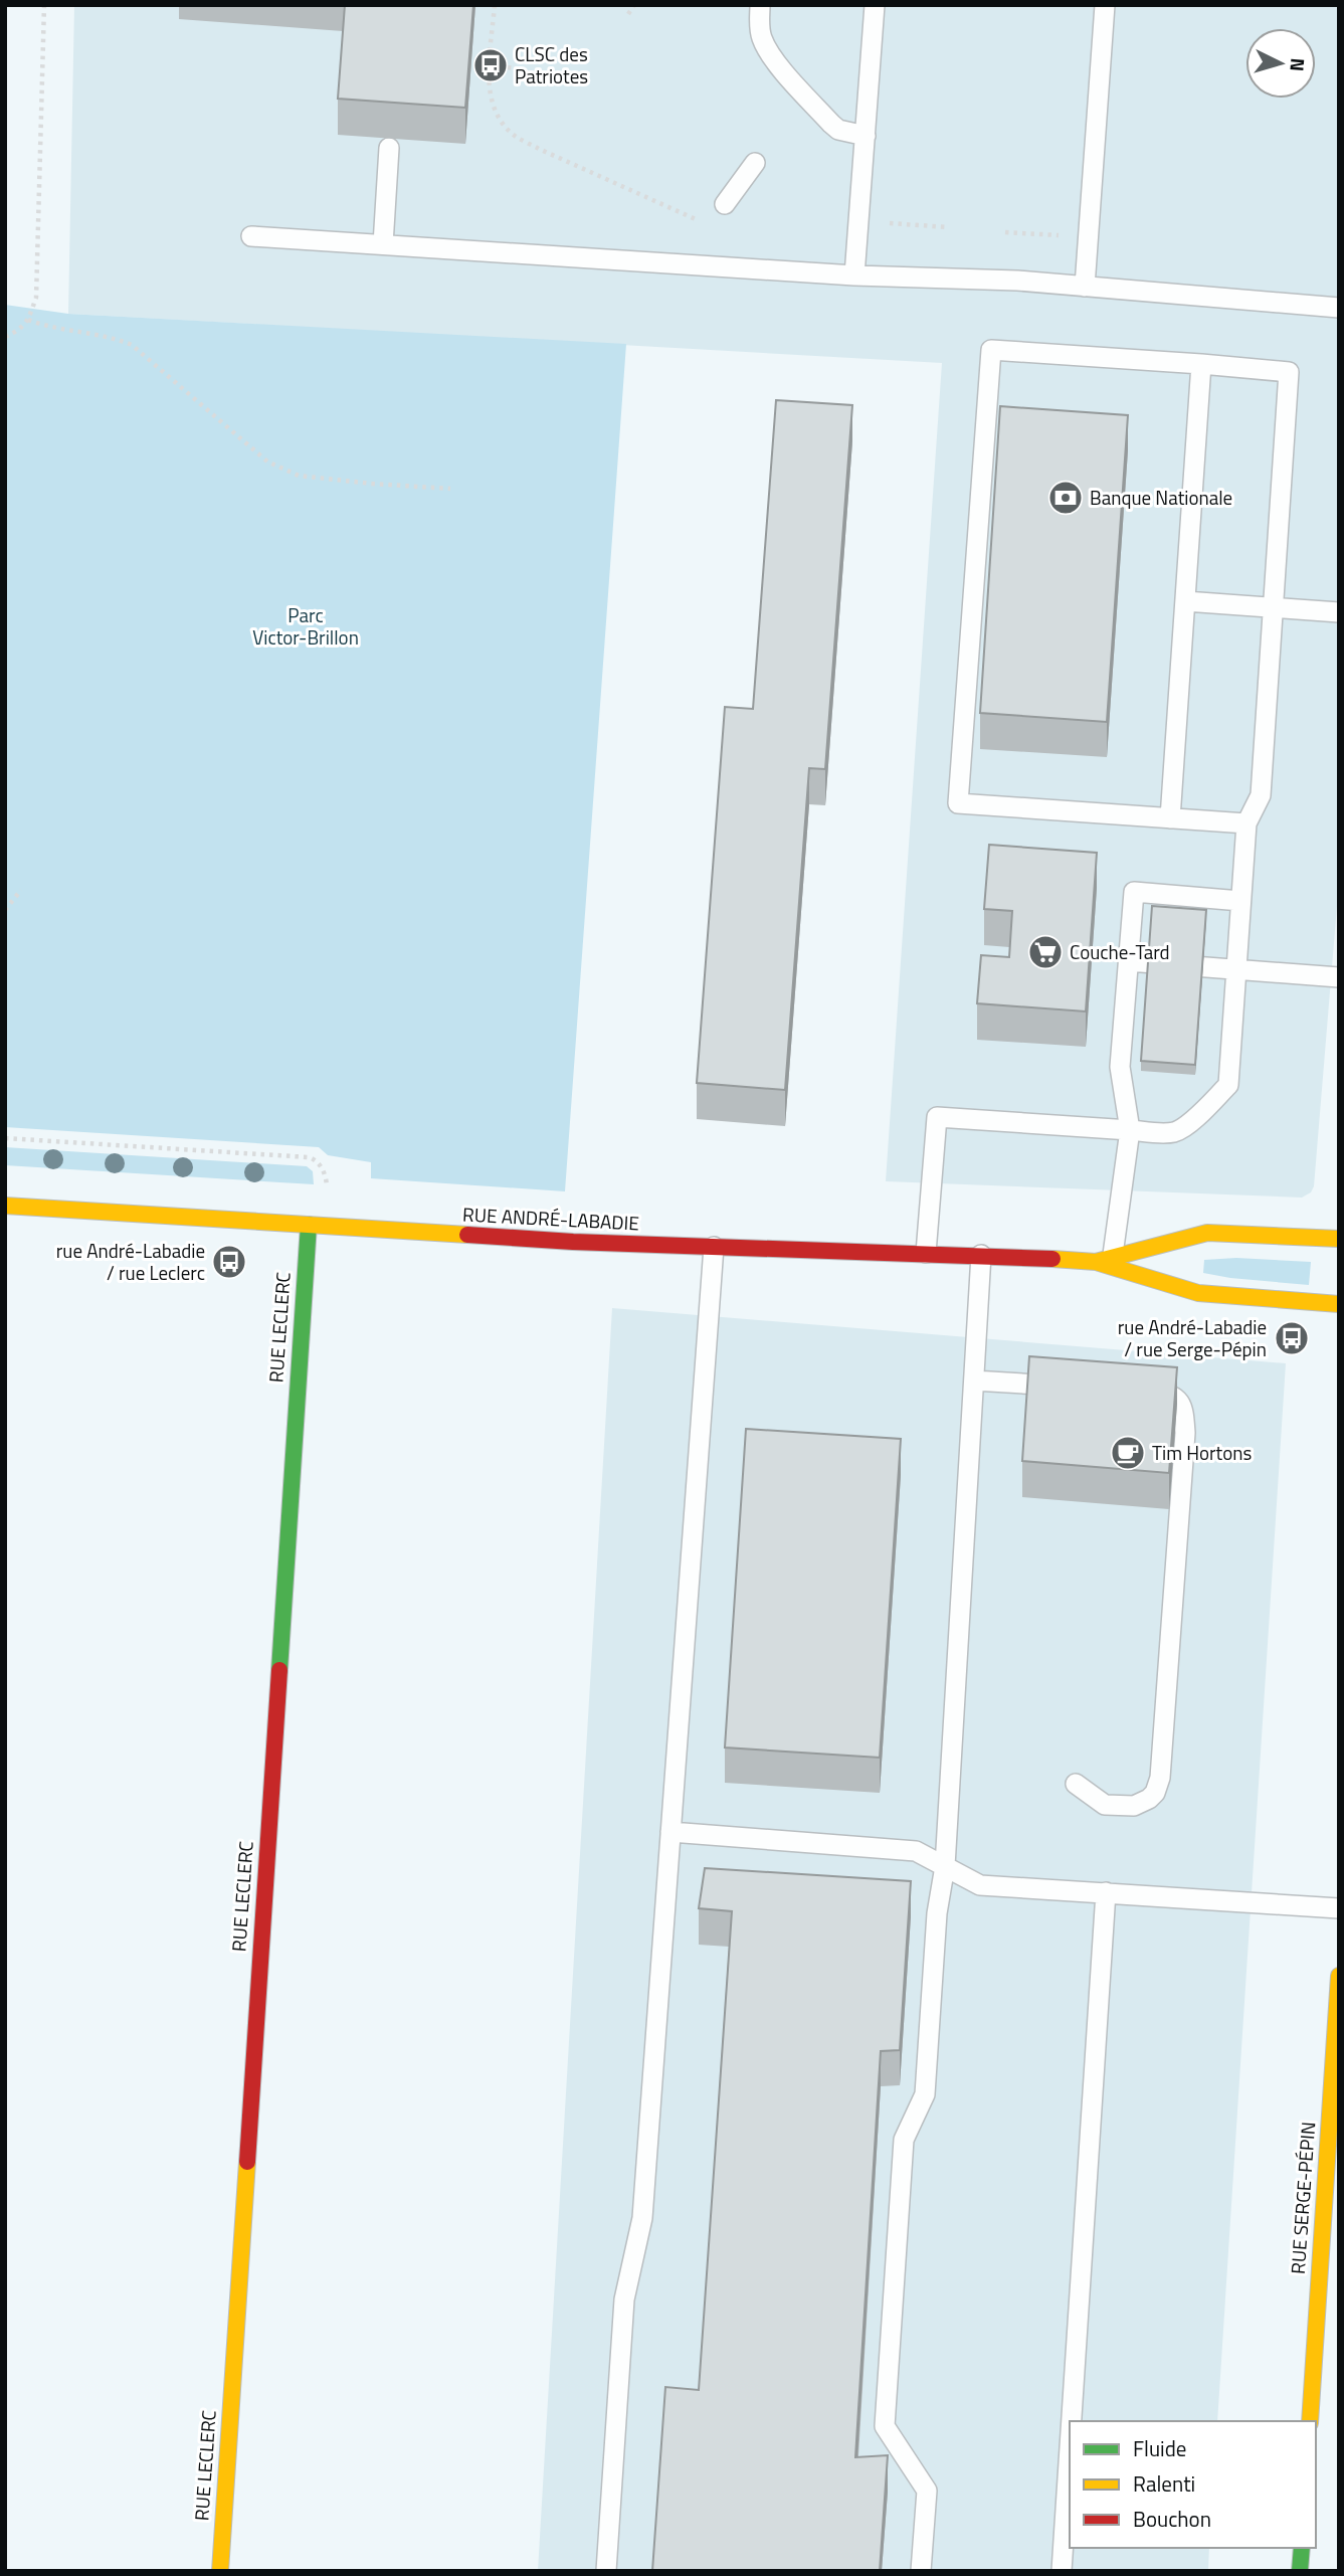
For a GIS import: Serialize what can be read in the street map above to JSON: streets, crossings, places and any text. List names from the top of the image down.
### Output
{
  "streets": {
    "street": ["RUE ANDRÉ-LABADIE", "RUE LECLERC", "RUE SERGE-PÉPIN"]
  },
  "crossings": [
    ["RUE ANDRÉ-LABADIE", "RUE LECLERC"]
  ],
  "parks": ["Parc Victor-Brillon"],
  "places": {
    "bus stop": ["CLSC des Patriotes", "rue André-Labadie / rue Leclerc", "rue André-Labadie / rue Serge-Pépin"],
    "bank": ["Banque Nationale"],
    "supermarket": ["Couche-Tard"],
    "cafe": ["Tim Hortons"]
  },
  "legend": ["Fluide", "Ralenti", "Bouchon"],
  "north": "right"
}
